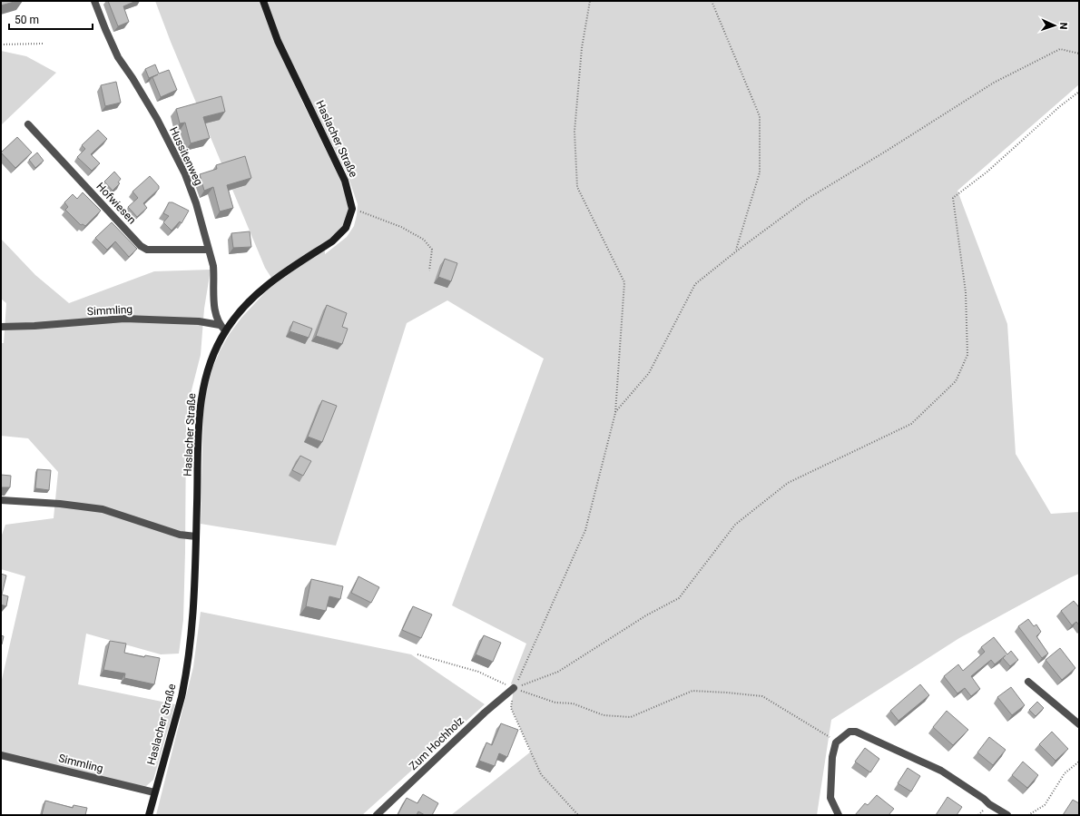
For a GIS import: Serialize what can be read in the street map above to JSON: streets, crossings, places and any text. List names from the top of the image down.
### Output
{
  "streets": {
    "street": [
      "Haslacher Straße",
      "Hussitenweg",
      "Hofwiesen",
      "Simmling",
      "Zum Hochholz"
    ]
  },
  "crossings": [
    ["Haslacher Straße", "Hussitenweg"],
    ["Haslacher Straße", "Simmling"],
    ["Hussitenweg", "Hofwiesen"],
    ["Hussitenweg", "Simmling"]
  ],
  "scale_bar": "50 m",
  "north": "right"
}
